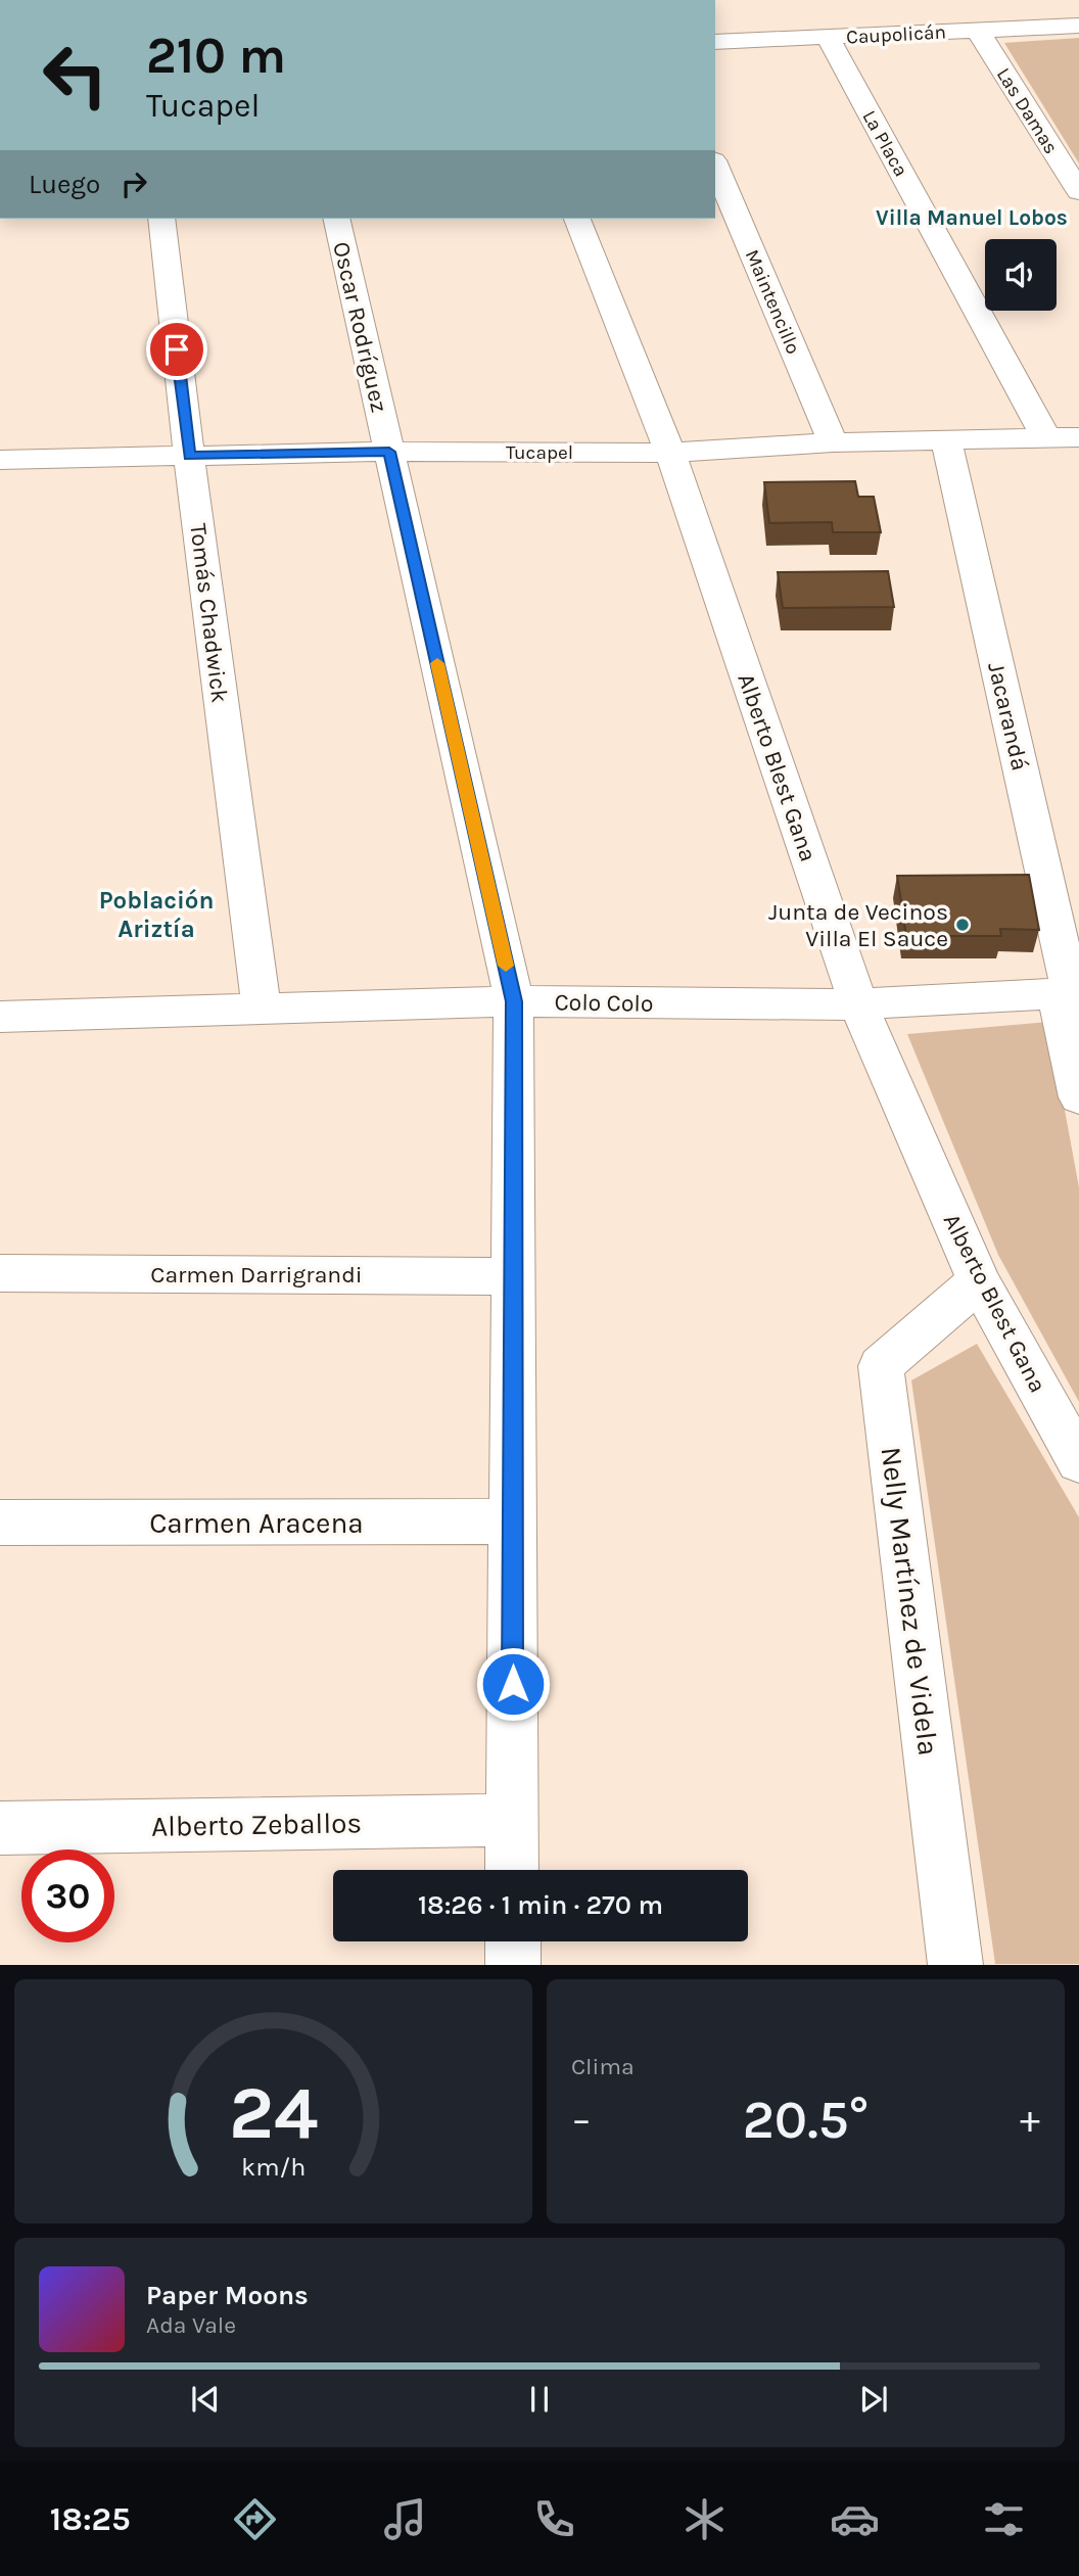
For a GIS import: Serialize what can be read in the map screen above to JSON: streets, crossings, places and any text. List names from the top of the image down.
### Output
{
  "streets": {
    "street": [
      "Caupolicán",
      "Las Damas",
      "La Placa",
      "Maintencillo",
      "Oscar Rodríguez",
      "Tucapel",
      "Tomás Chadwick",
      "Jacarandá",
      "Alberto Blest Gana",
      "Colo Colo",
      "Carmen Darrigrandi",
      "Carmen Aracena",
      "Nelly Martínez de Videla",
      "Alberto Zeballos"
    ]
  },
  "crossings": [
    ["Caupolicán", "Las Damas"],
    ["Caupolicán", "La Placa"],
    ["La Placa", "Tucapel"],
    ["Maintencillo", "Tucapel"],
    ["Oscar Rodríguez", "Tucapel"],
    ["Oscar Rodríguez", "Colo Colo"],
    ["Oscar Rodríguez", "Carmen Darrigrandi"],
    ["Oscar Rodríguez", "Carmen Aracena"],
    ["Oscar Rodríguez", "Alberto Zeballos"],
    ["Tucapel", "Tomás Chadwick"],
    ["Tucapel", "Jacarandá"],
    ["Tucapel", "Alberto Blest Gana"],
    ["Tomás Chadwick", "Colo Colo"],
    ["Jacarandá", "Colo Colo"],
    ["Alberto Blest Gana", "Colo Colo"],
    ["Alberto Blest Gana", "Nelly Martínez de Videla"]
  ],
  "districts": ["Villa Manuel Lobos", "Población Ariztía"],
  "places": ["Junta de Vecinos Villa El Sauce"],
  "page": {
    "turn": ["210 m", "Tucapel"],
    "then": "Luego",
    "limit": "30",
    "trip": "18:26 · 1 min · 270 m",
    "tile": "Clima",
    "heat": ["−", "20.5°", "+"],
    "song": ["Paper Moons", "Ada Vale"],
    "tabs": "18:25",
    "gauge": ["24", "km/h"]
  }
}
